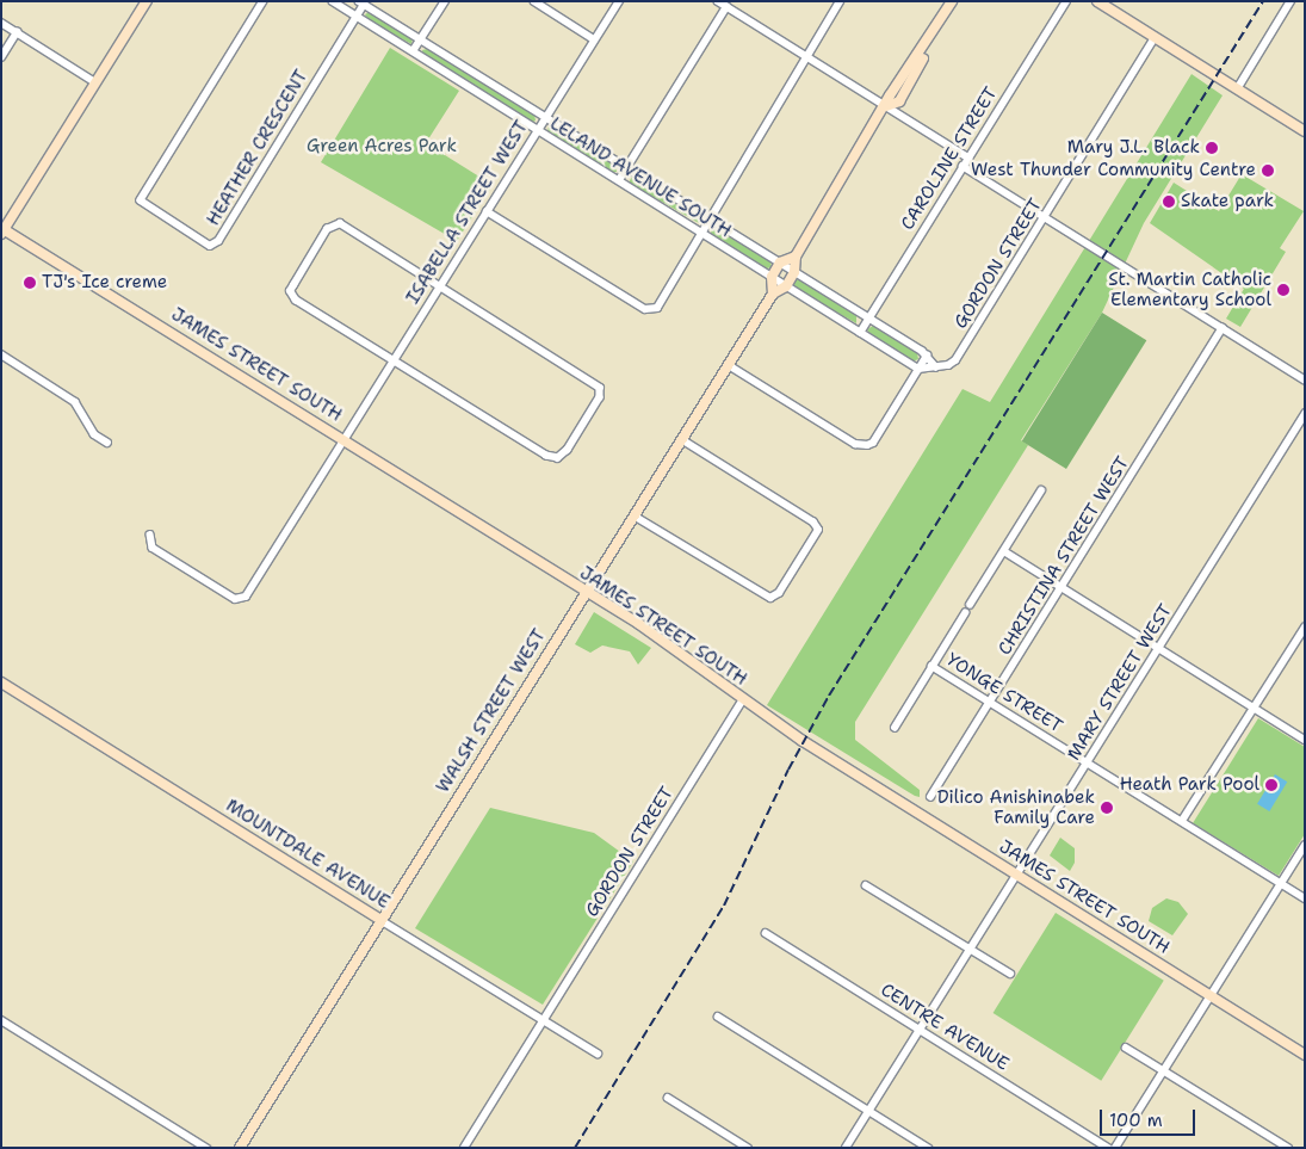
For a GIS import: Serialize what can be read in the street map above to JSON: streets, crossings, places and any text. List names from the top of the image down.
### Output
{
  "streets": {
    "street": [
      "HEATHER CRESCENT",
      "CAROLINE STREET",
      "LELAND AVENUE SOUTH",
      "ISABELLA STREET WEST",
      "GORDON STREET",
      "JAMES STREET SOUTH",
      "CHRISTINA STREET WEST",
      "MARY STREET WEST",
      "YONGE STREET",
      "WALSH STREET WEST",
      "MOUNTDALE AVENUE",
      "CENTRE AVENUE"
    ]
  },
  "crossings": [
    ["HEATHER CRESCENT", "LELAND AVENUE SOUTH"],
    ["CAROLINE STREET", "LELAND AVENUE SOUTH"],
    ["LELAND AVENUE SOUTH", "ISABELLA STREET WEST"],
    ["LELAND AVENUE SOUTH", "GORDON STREET"],
    ["LELAND AVENUE SOUTH", "WALSH STREET WEST"],
    ["ISABELLA STREET WEST", "JAMES STREET SOUTH"],
    ["GORDON STREET", "JAMES STREET SOUTH"],
    ["GORDON STREET", "MOUNTDALE AVENUE"],
    ["JAMES STREET SOUTH", "MARY STREET WEST"],
    ["JAMES STREET SOUTH", "WALSH STREET WEST"],
    ["CHRISTINA STREET WEST", "YONGE STREET"],
    ["MARY STREET WEST", "YONGE STREET"],
    ["MARY STREET WEST", "CENTRE AVENUE"],
    ["WALSH STREET WEST", "MOUNTDALE AVENUE"]
  ],
  "parks": ["Green Acres Park"],
  "places": [
    "Mary J.L. Black",
    "West Thunder Community Centre",
    "Skate park",
    "TJ's Ice creme",
    "St. Martin Catholic Elementary School",
    "Heath Park Pool",
    "Dilico Anishinabek Family Care"
  ],
  "scale_bar": "100 m"
}
